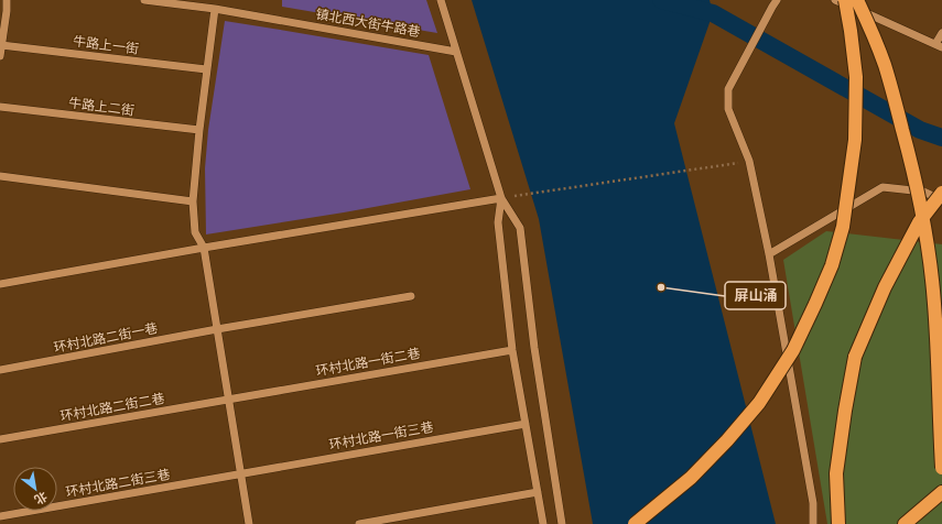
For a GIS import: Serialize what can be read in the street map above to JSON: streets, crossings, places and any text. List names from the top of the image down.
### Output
{
  "streets": {
    "street": [
      "镇北西大街牛路巷",
      "牛路上一街",
      "牛路上二街",
      "环村北路二街一巷",
      "环村北路一街二巷",
      "环村北路二街二巷",
      "环村北路一街三巷",
      "环村北路二街三巷"
    ]
  },
  "crossings": [
    ["环村北路一街二巷", "环村北路二街二巷"],
    ["环村北路一街三巷", "环村北路二街三巷"]
  ],
  "places": ["屏山涌"],
  "north": "bottom right"
}
